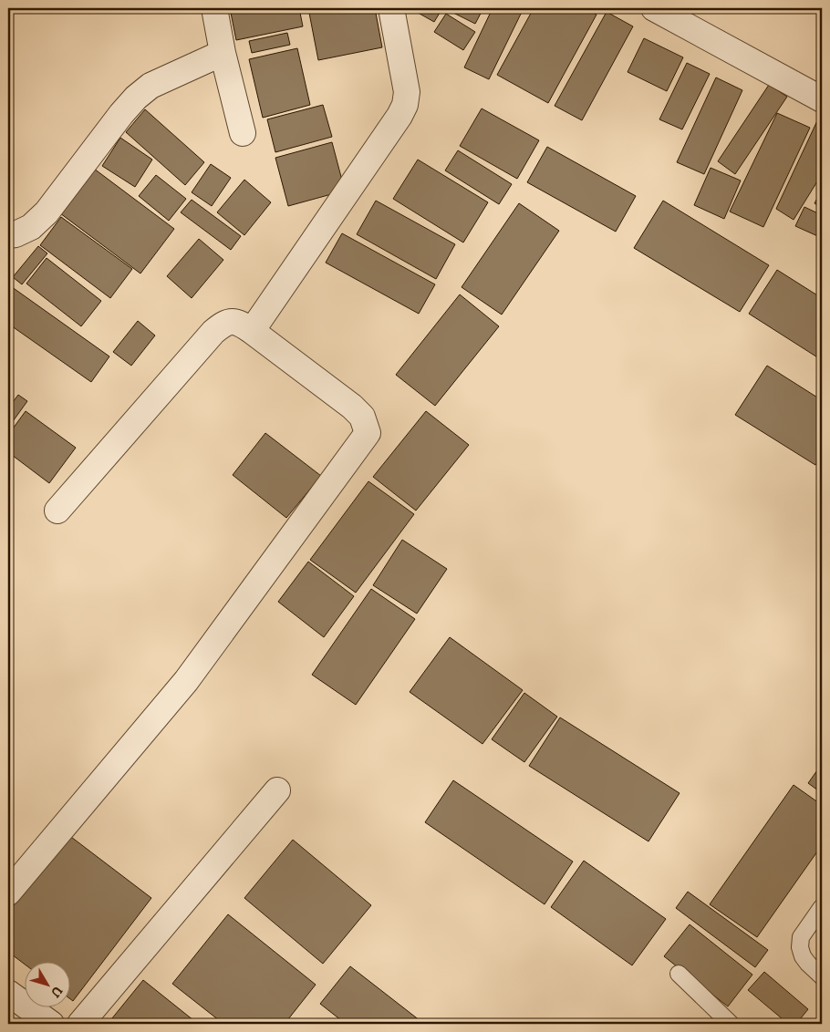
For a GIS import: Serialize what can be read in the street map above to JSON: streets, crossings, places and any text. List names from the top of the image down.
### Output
{
  "north": "bottom right"
}
